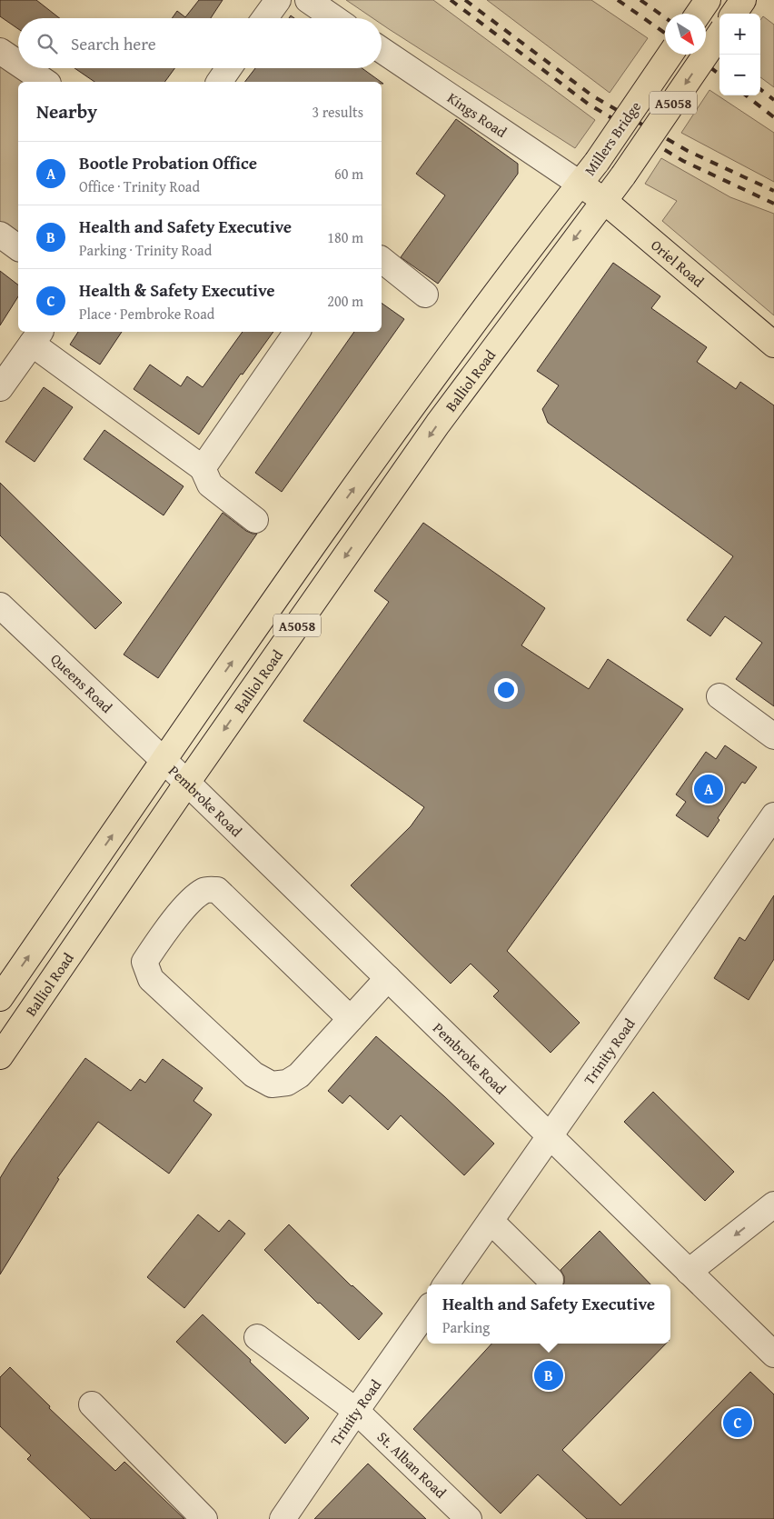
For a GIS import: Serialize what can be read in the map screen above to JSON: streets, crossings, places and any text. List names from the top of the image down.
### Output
{
  "streets": {
    "main road": [
      "A5058",
      "Millers Bridge",
      "Oriel Road",
      "Balliol Road"
    ],
    "street": [
      "Kings Road",
      "Queens Road",
      "Pembroke Road",
      "Trinity Road",
      "St. Alban Road"
    ]
  },
  "crossings": [
    ["Kings Road", "Millers Bridge"],
    ["Kings Road", "Oriel Road"],
    ["Kings Road", "Balliol Road"],
    ["Millers Bridge", "Oriel Road"],
    ["Millers Bridge", "Balliol Road"],
    ["Oriel Road", "Balliol Road"],
    ["Balliol Road", "Queens Road"],
    ["Balliol Road", "Pembroke Road"],
    ["Queens Road", "Pembroke Road"],
    ["Pembroke Road", "Trinity Road"],
    ["Trinity Road", "St. Alban Road"]
  ],
  "north": "bottom right",
  "page": {
    "map_buttons": ["+", "−"],
    "search": "Search here",
    "heading": ["Nearby", "3 results"],
    "list": [
      {
        "mark": "A",
        "name": "Bootle Probation Office",
        "note": "Office · Trinity Road",
        "value": "60 m"
      },
      {
        "mark": "B",
        "name": "Health and Safety Executive",
        "note": "Parking · Trinity Road",
        "value": "180 m"
      },
      {
        "mark": "C",
        "name": "Health & Safety Executive",
        "note": "Place · Pembroke Road",
        "value": "200 m"
      }
    ],
    "pins": ["A", "B", "C"],
    "popup": ["Health and Safety Executive", "Parking"]
  }
}
